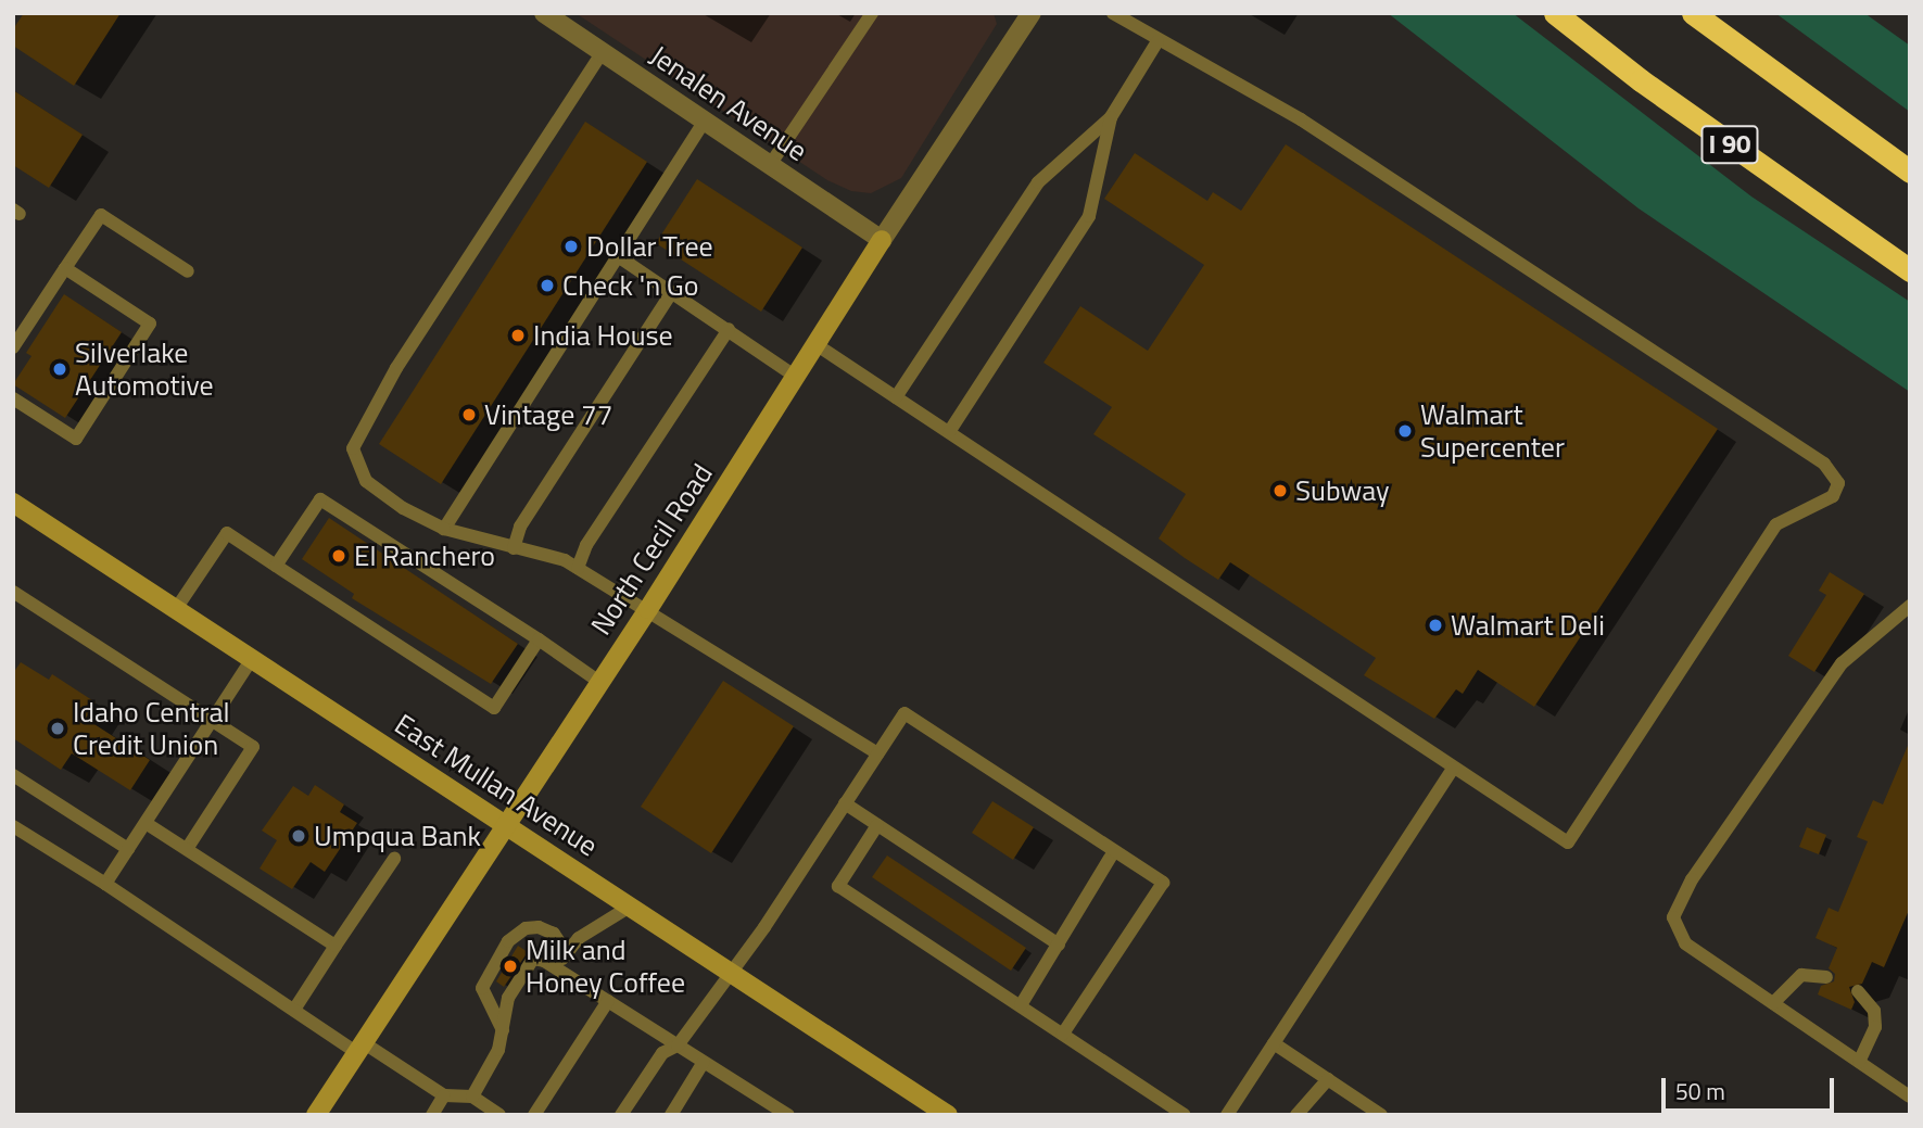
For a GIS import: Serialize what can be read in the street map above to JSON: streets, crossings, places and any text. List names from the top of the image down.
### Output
{
  "streets": {
    "highway": ["I 90"],
    "main road": ["North Cecil Road", "East Mullan Avenue"],
    "street": ["Jenalen Avenue"]
  },
  "crossings": [
    ["Jenalen Avenue", "North Cecil Road"],
    ["North Cecil Road", "East Mullan Avenue"]
  ],
  "places": [
    "Dollar Tree",
    "Check 'n Go",
    "India House",
    "Silverlake Automotive",
    "Vintage 77",
    "Walmart Supercenter",
    "Subway",
    "El Ranchero",
    "Walmart Deli",
    "Idaho Central Credit Union",
    "Umpqua Bank",
    "Milk and Honey Coffee"
  ],
  "scale_bar": "50 m"
}
